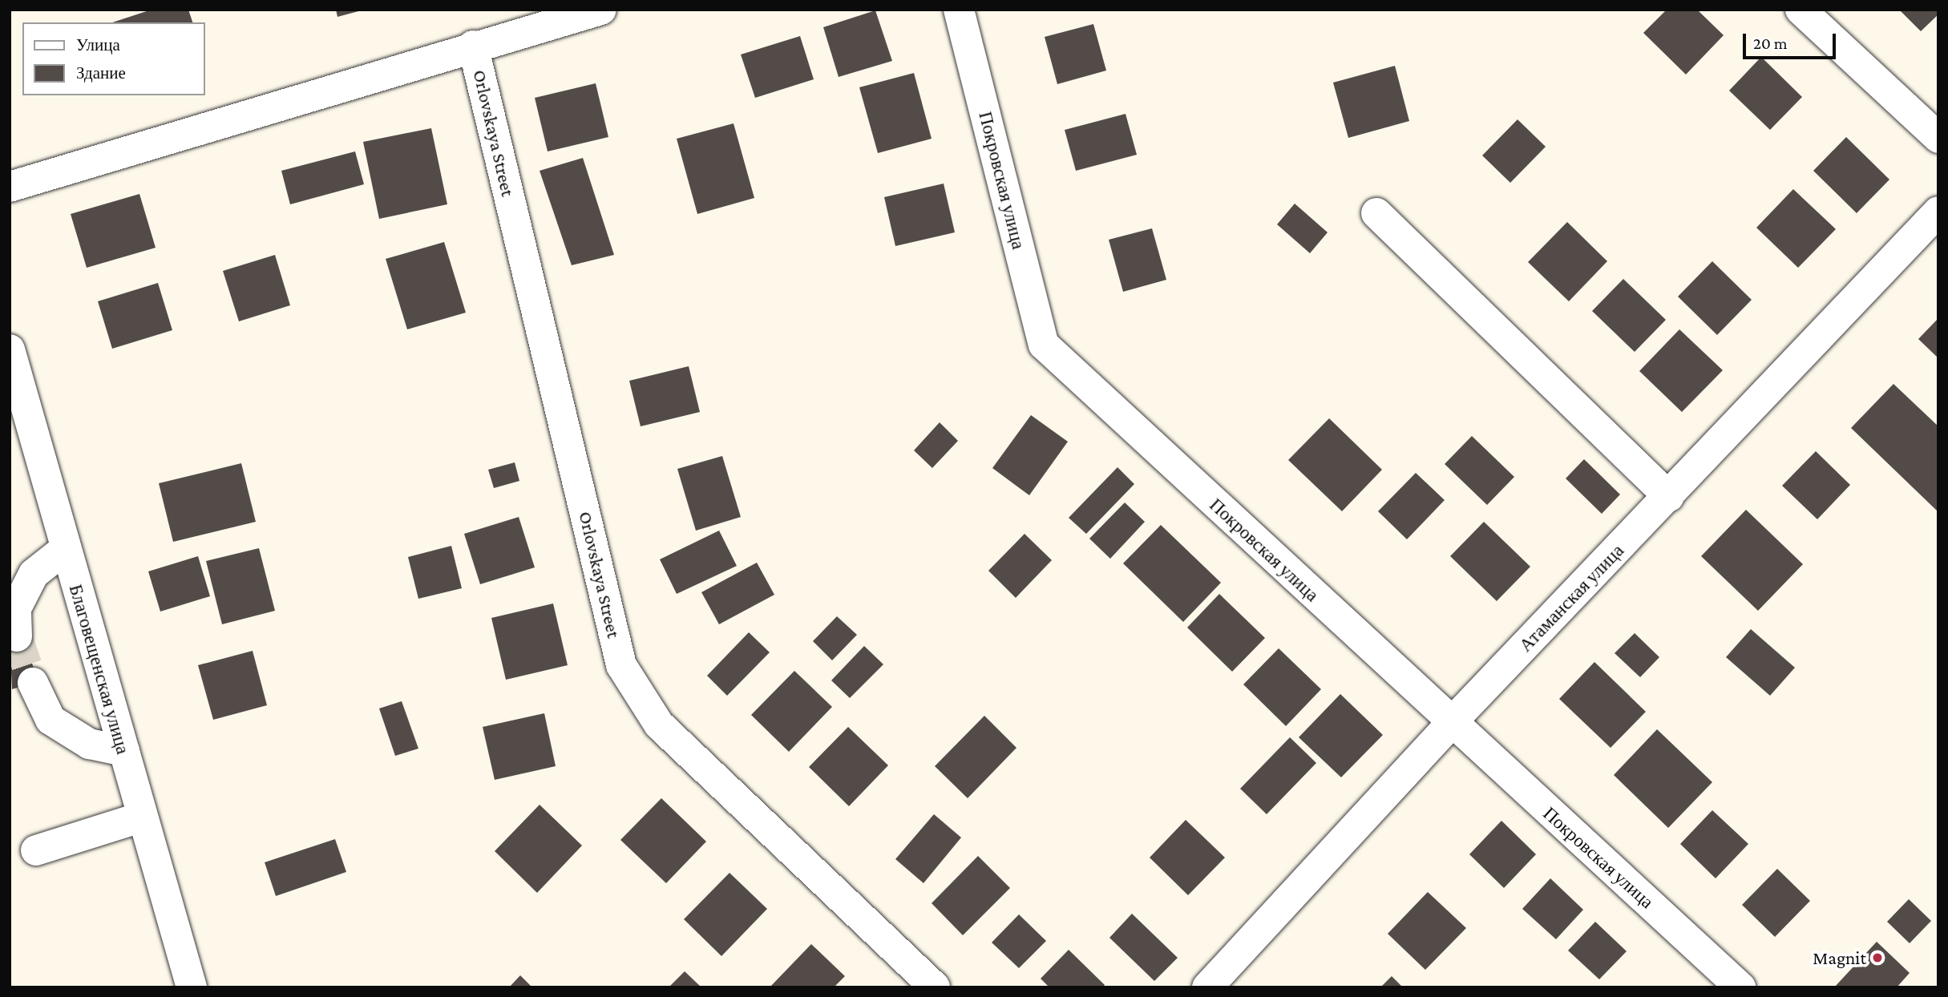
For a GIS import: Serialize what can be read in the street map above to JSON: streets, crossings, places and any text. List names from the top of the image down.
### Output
{
  "streets": {
    "street": [
      "Orlovskaya Street",
      "Покровская улица",
      "Атаманская улица",
      "Благовещенская улица"
    ]
  },
  "crossings": [
    ["Покровская улица", "Атаманская улица"]
  ],
  "places": ["Magnit"],
  "legend": ["Улица", "Здание"],
  "scale_bar": "20 m"
}
